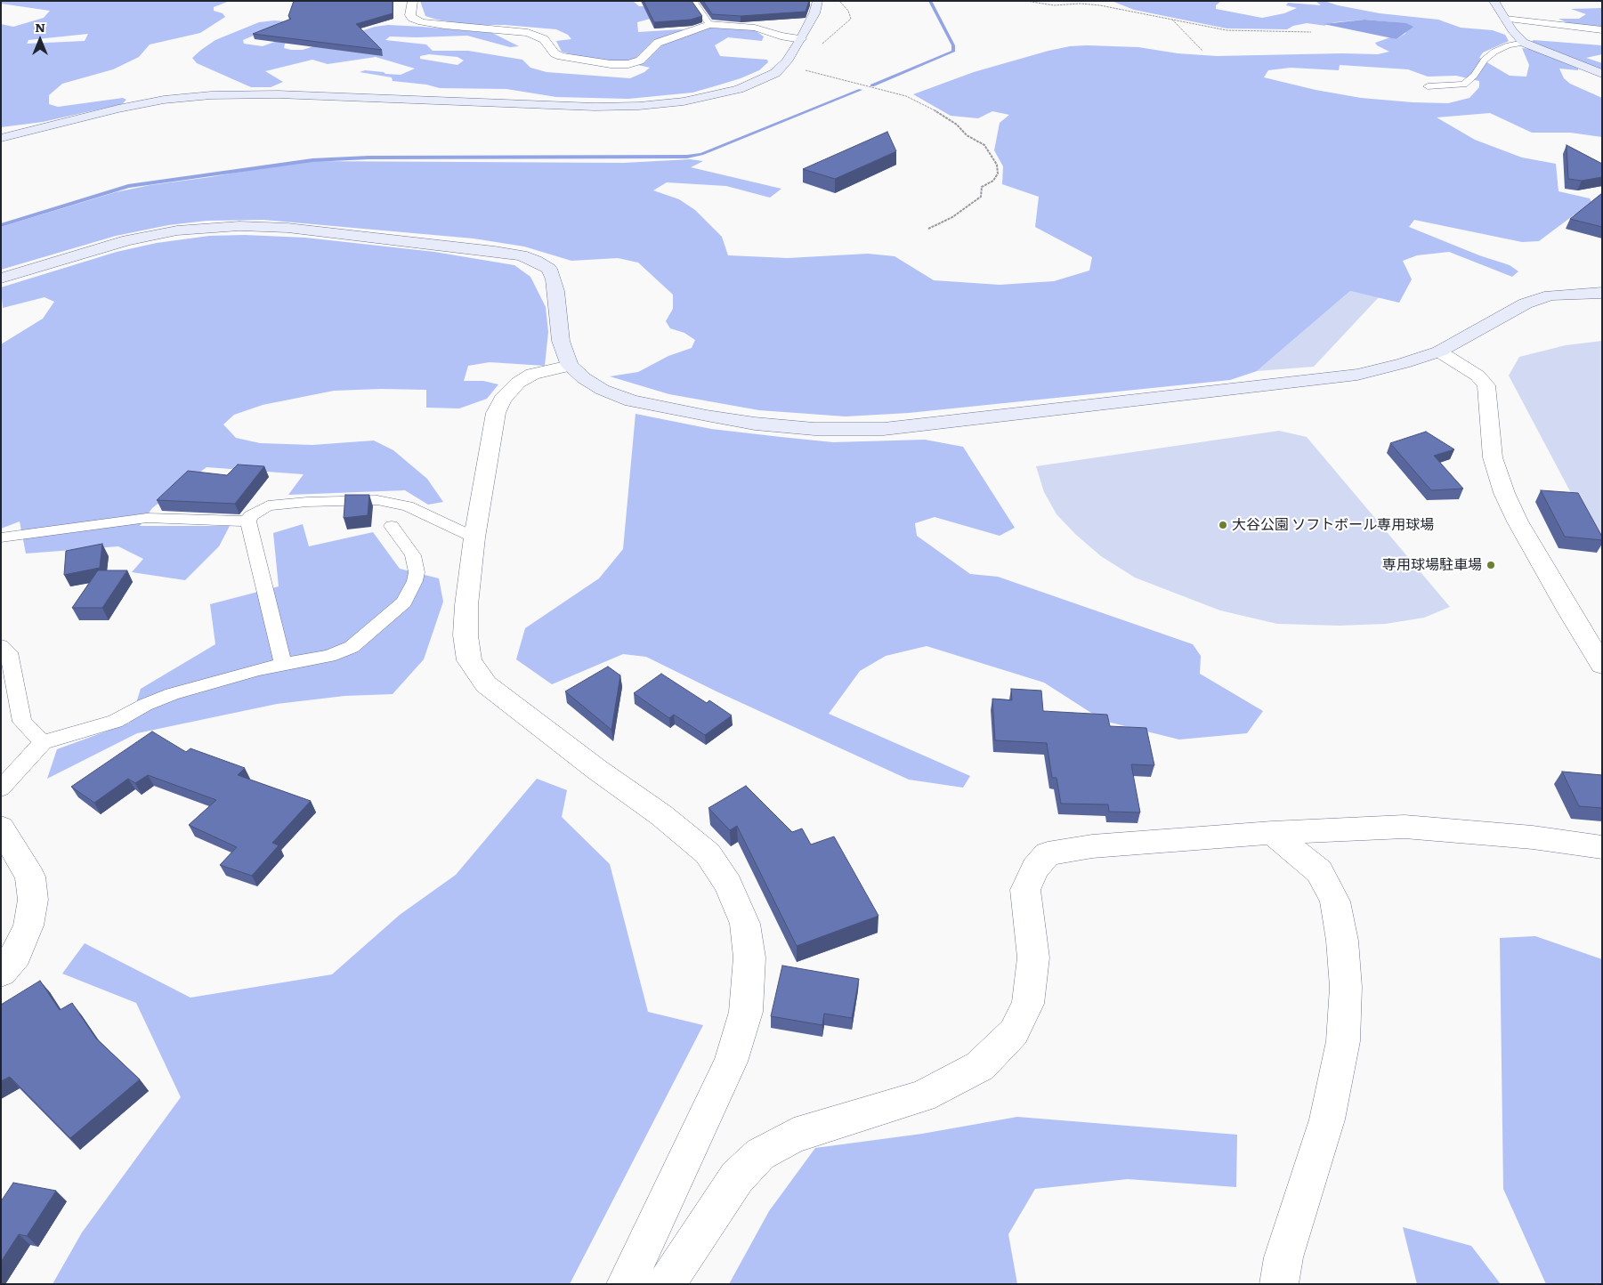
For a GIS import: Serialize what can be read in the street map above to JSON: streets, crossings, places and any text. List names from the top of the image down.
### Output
{
  "places": ["大谷公園 ソフトボール専用球場", "専用球場駐車場"],
  "north": "top"
}
